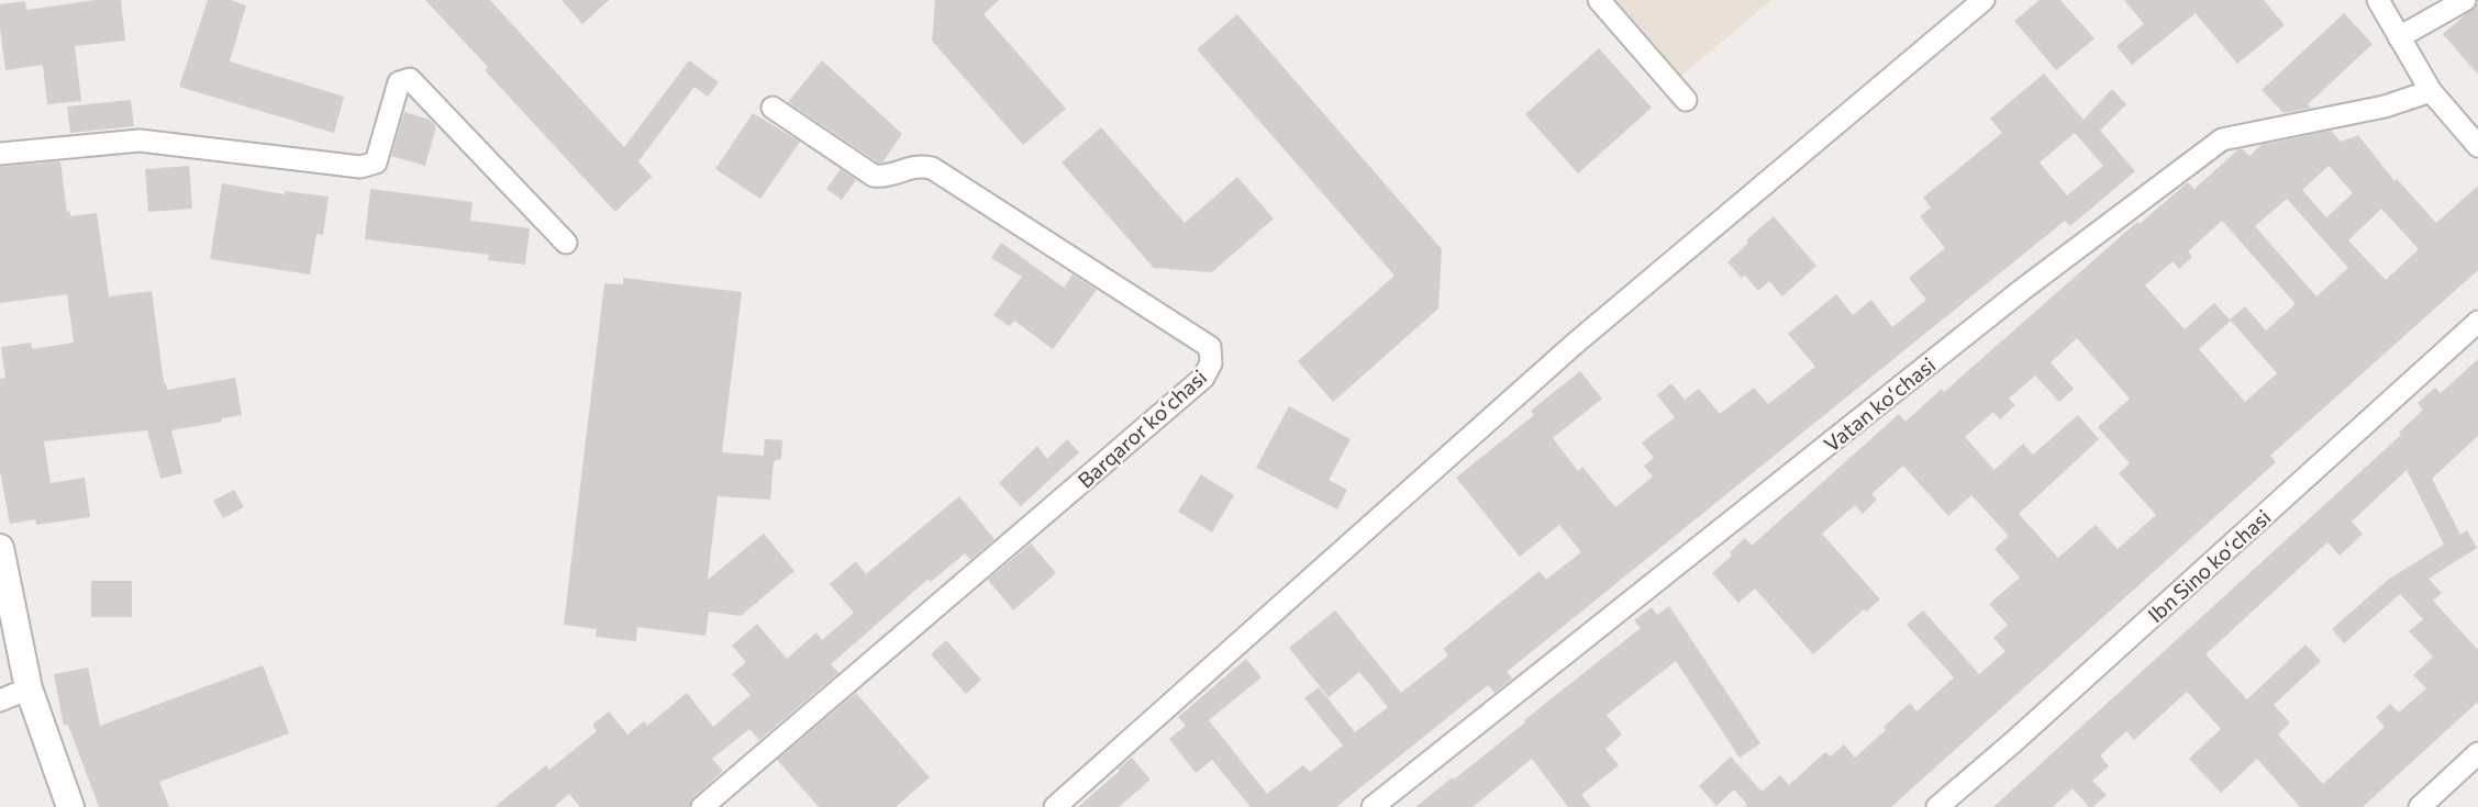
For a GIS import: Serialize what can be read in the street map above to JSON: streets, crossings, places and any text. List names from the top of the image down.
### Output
{
  "streets": {
    "street": ["Vatan koʻchasi", "Barqaror koʻchasi", "Ibn Sino koʻchasi"]
  }
}
